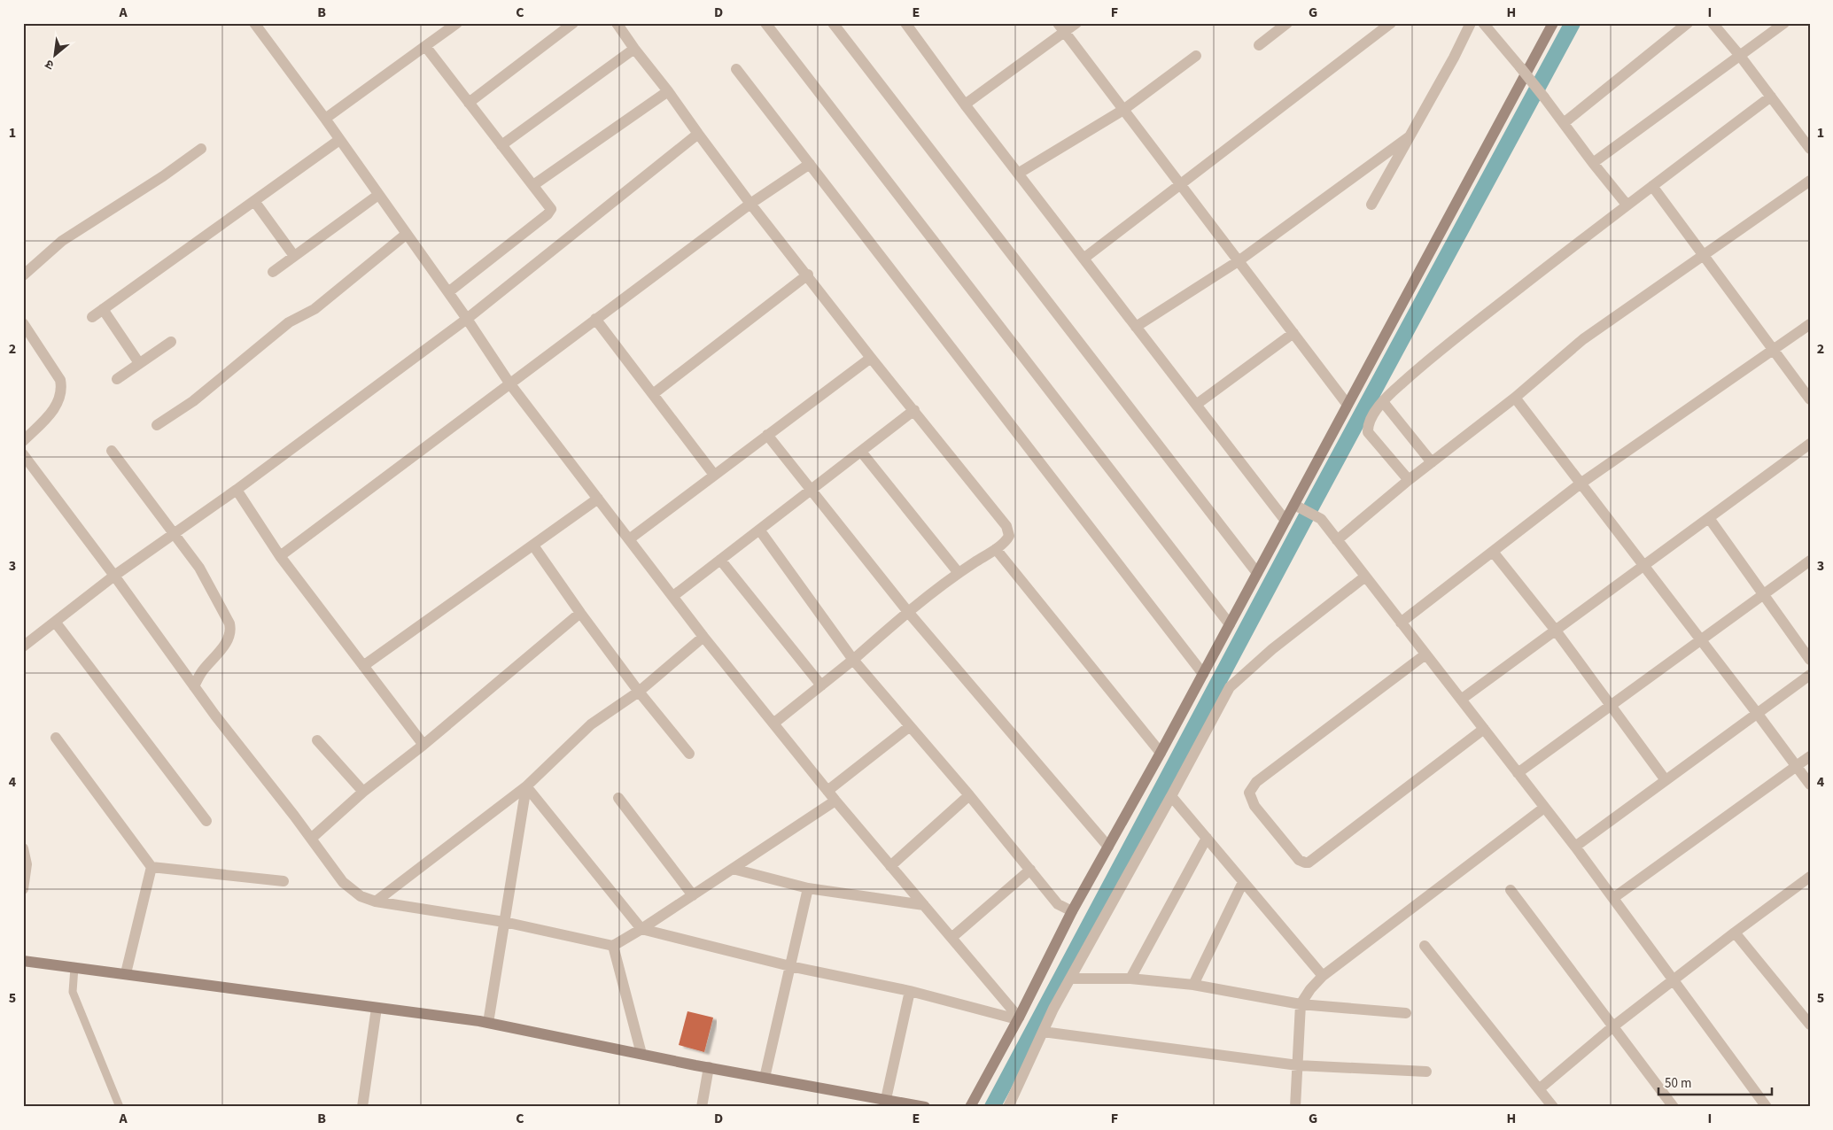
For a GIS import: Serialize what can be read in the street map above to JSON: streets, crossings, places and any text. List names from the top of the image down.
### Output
{
  "scale_bar": "50 m",
  "north": "bottom left",
  "grid": {
    "columns": [
      "A",
      "B",
      "C",
      "D",
      "E",
      "F",
      "G",
      "H",
      "I"
    ],
    "rows": [
      "1",
      "2",
      "3",
      "4",
      "5"
    ]
  }
}
